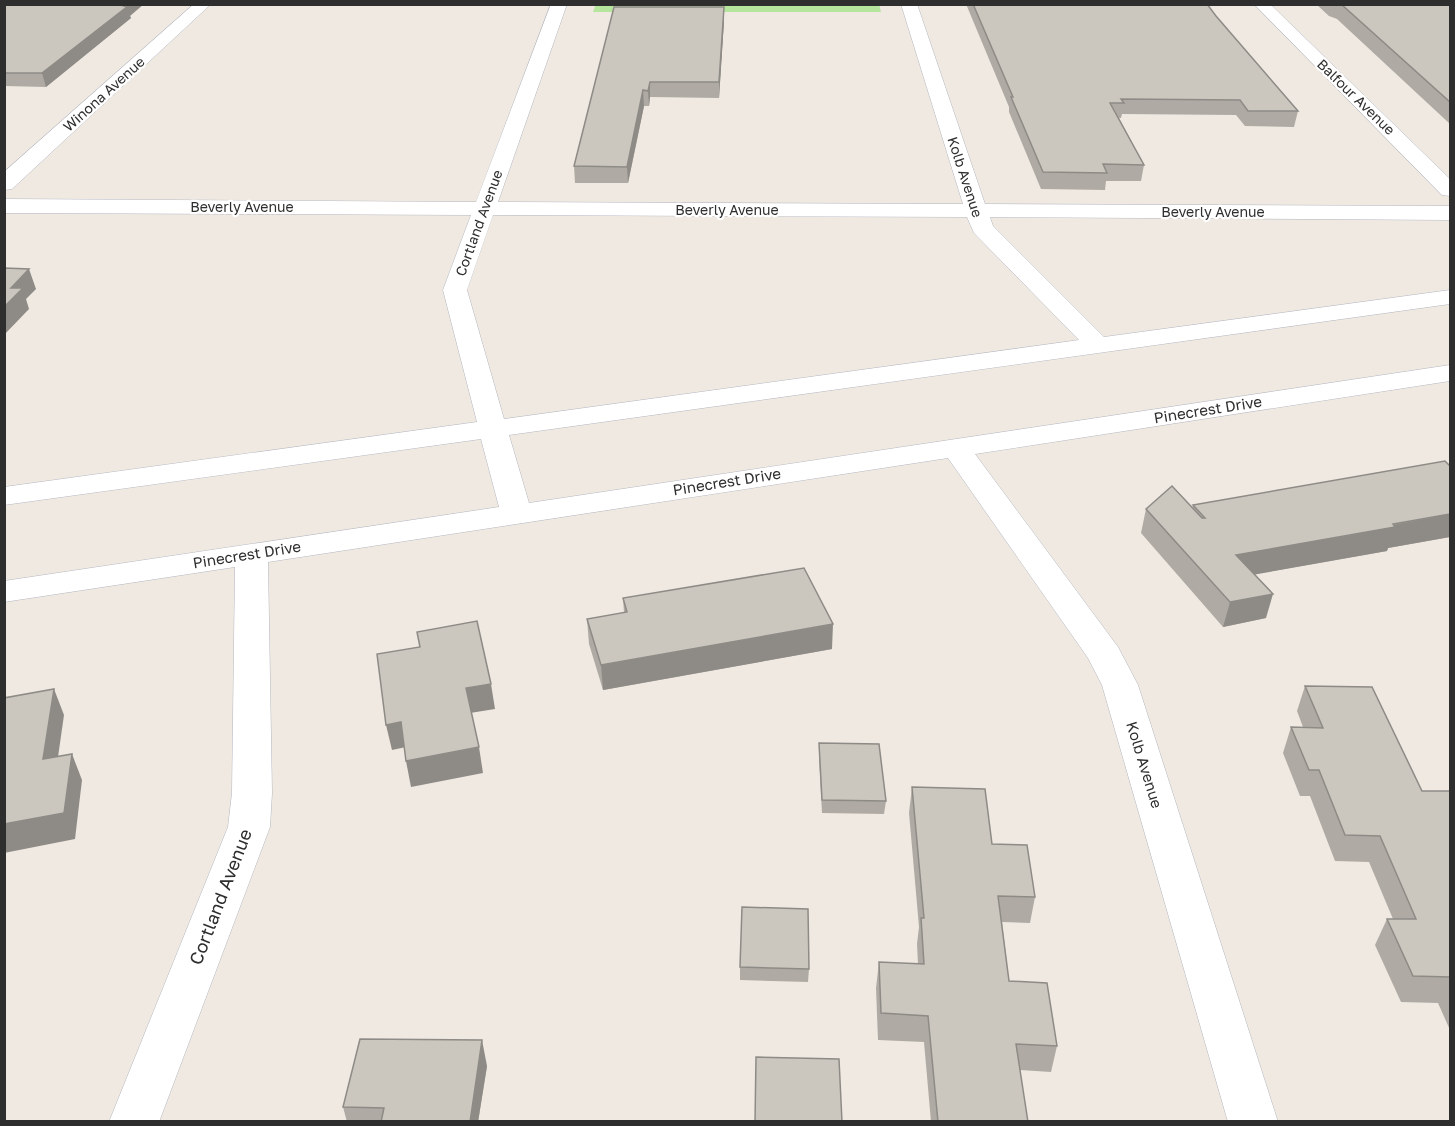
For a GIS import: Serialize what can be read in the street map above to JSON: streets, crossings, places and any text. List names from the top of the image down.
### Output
{
  "streets": {
    "street": [
      "Winona Avenue",
      "Balfour Avenue",
      "Kolb Avenue",
      "Beverly Avenue",
      "Cortland Avenue",
      "Pinecrest Drive"
    ]
  },
  "crossings": [
    ["Kolb Avenue", "Beverly Avenue"],
    ["Kolb Avenue", "Pinecrest Drive"],
    ["Beverly Avenue", "Cortland Avenue"],
    ["Cortland Avenue", "Pinecrest Drive"]
  ]
}
